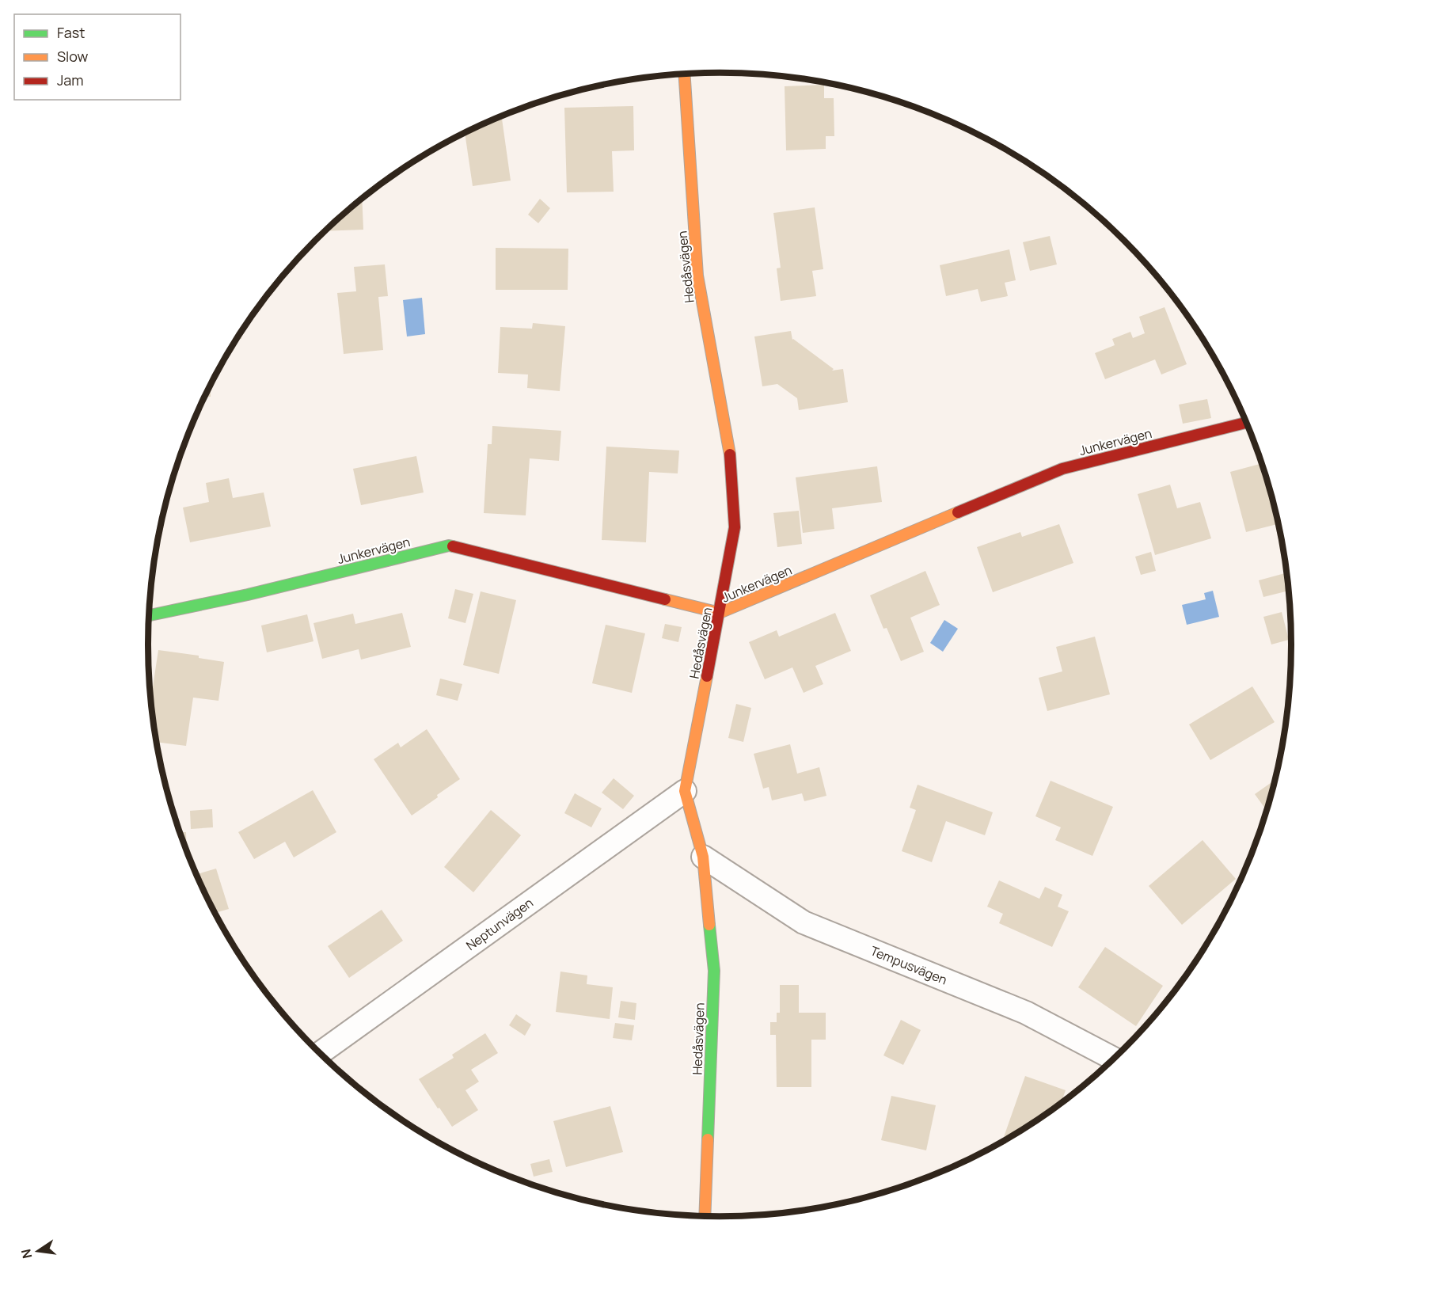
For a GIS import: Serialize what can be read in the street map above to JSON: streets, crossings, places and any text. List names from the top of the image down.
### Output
{
  "streets": {
    "street": [
      "Hedåsvägen",
      "Junkervägen",
      "Neptunvägen",
      "Tempusvägen"
    ]
  },
  "crossings": [
    ["Hedåsvägen", "Junkervägen"],
    ["Hedåsvägen", "Neptunvägen"],
    ["Hedåsvägen", "Tempusvägen"]
  ],
  "legend": ["Fast", "Slow", "Jam"],
  "north": "left"
}
